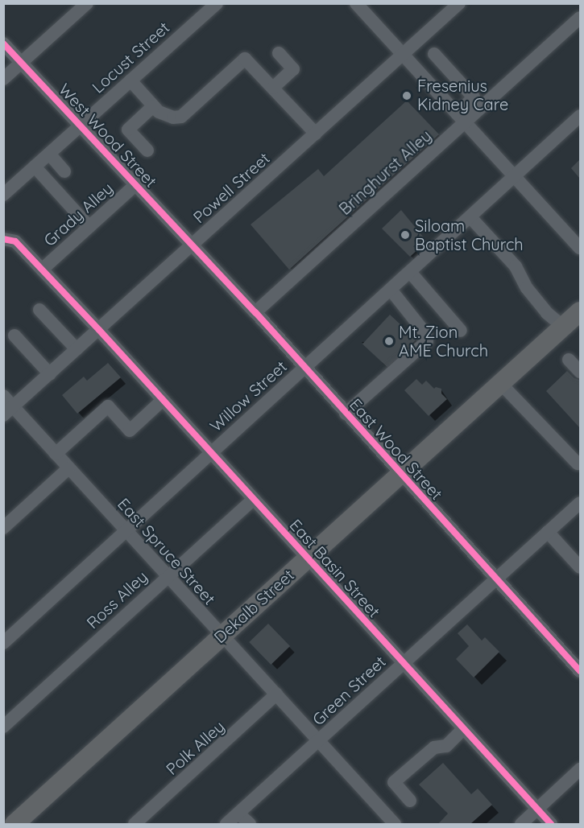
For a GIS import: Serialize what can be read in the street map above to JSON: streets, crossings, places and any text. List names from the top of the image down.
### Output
{
  "streets": {
    "highway": ["Dekalb Street"],
    "street": [
      "Locust Street",
      "West Wood Street",
      "Bringhurst Alley",
      "Powell Street",
      "Grady Alley",
      "Willow Street",
      "East Wood Street",
      "East Spruce Street",
      "East Basin Street",
      "Ross Alley",
      "Green Street",
      "Polk Alley"
    ]
  },
  "crossings": [
    ["Locust Street", "West Wood Street"],
    ["West Wood Street", "Powell Street"],
    ["West Wood Street", "Grady Alley"],
    ["West Wood Street", "East Wood Street"],
    ["Bringhurst Alley", "East Wood Street"],
    ["Powell Street", "East Wood Street"],
    ["Powell Street", "East Spruce Street"],
    ["Powell Street", "East Basin Street"],
    ["Grady Alley", "East Basin Street"],
    ["Willow Street", "East Wood Street"],
    ["Willow Street", "East Spruce Street"],
    ["Willow Street", "East Basin Street"],
    ["East Wood Street", "Dekalb Street"],
    ["East Wood Street", "Green Street"],
    ["East Spruce Street", "Ross Alley"],
    ["East Spruce Street", "Dekalb Street"],
    ["East Spruce Street", "Green Street"],
    ["East Spruce Street", "Polk Alley"],
    ["East Basin Street", "Ross Alley"],
    ["East Basin Street", "Dekalb Street"],
    ["East Basin Street", "Green Street"]
  ],
  "places": ["Fresenius Kidney Care", "Siloam Baptist Church", "Mt. Zion AME Church"]
}
